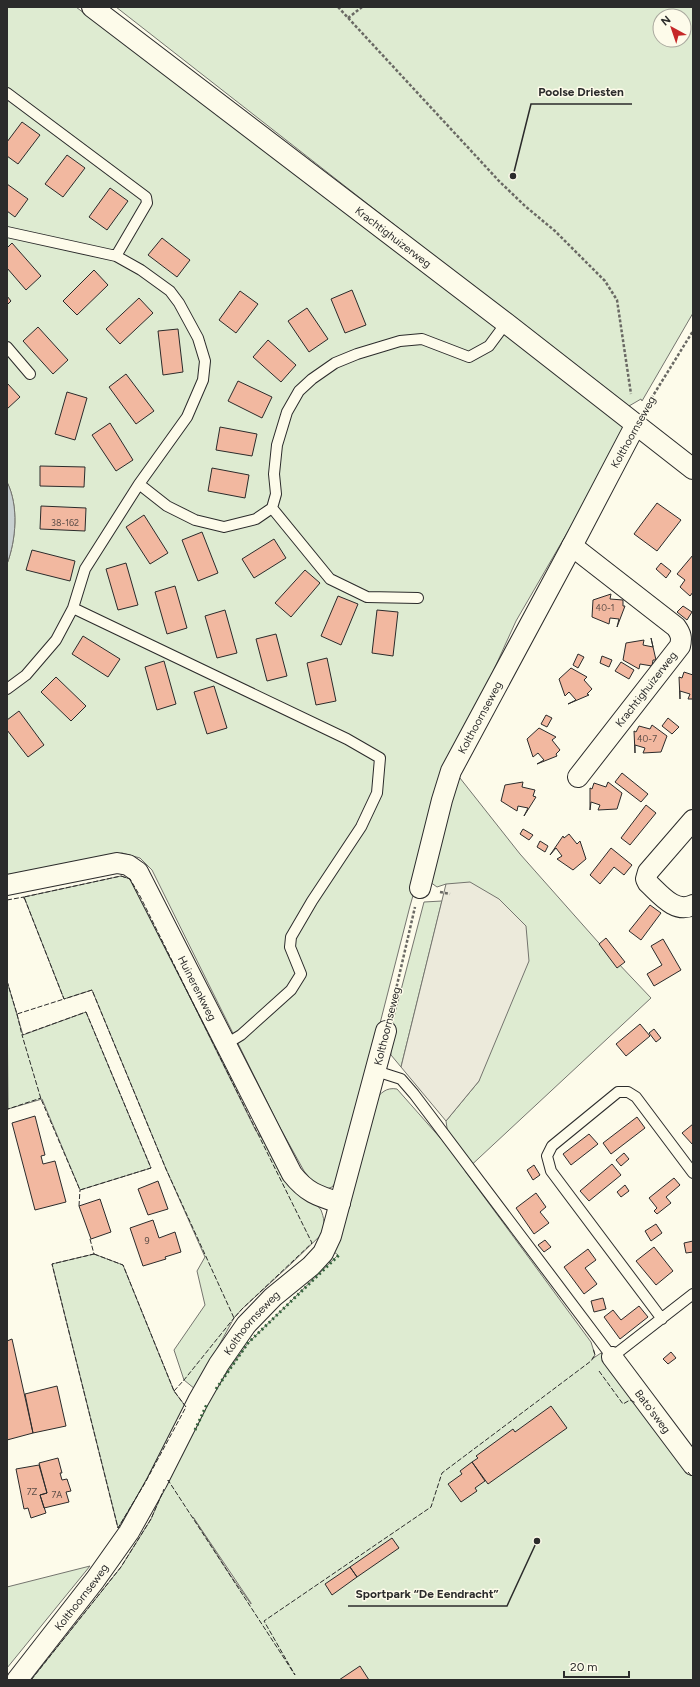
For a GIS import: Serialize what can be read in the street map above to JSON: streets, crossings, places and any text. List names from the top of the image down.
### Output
{
  "streets": {
    "street": [
      "Krachtighuizerweg",
      "Kolthoornseweg",
      "Huinerenkweg",
      "Bato'sweg"
    ]
  },
  "crossings": [
    ["Krachtighuizerweg", "Kolthoornseweg"],
    ["Kolthoornseweg", "Huinerenkweg"]
  ],
  "places": ["Poolse Driesten", "Sportpark “De Eendracht”"],
  "house_numbers": [
    "38-162",
    "40-1",
    "40-7",
    "9",
    "7Z",
    "7A"
  ],
  "scale_bar": "20 m",
  "north": "top left"
}
